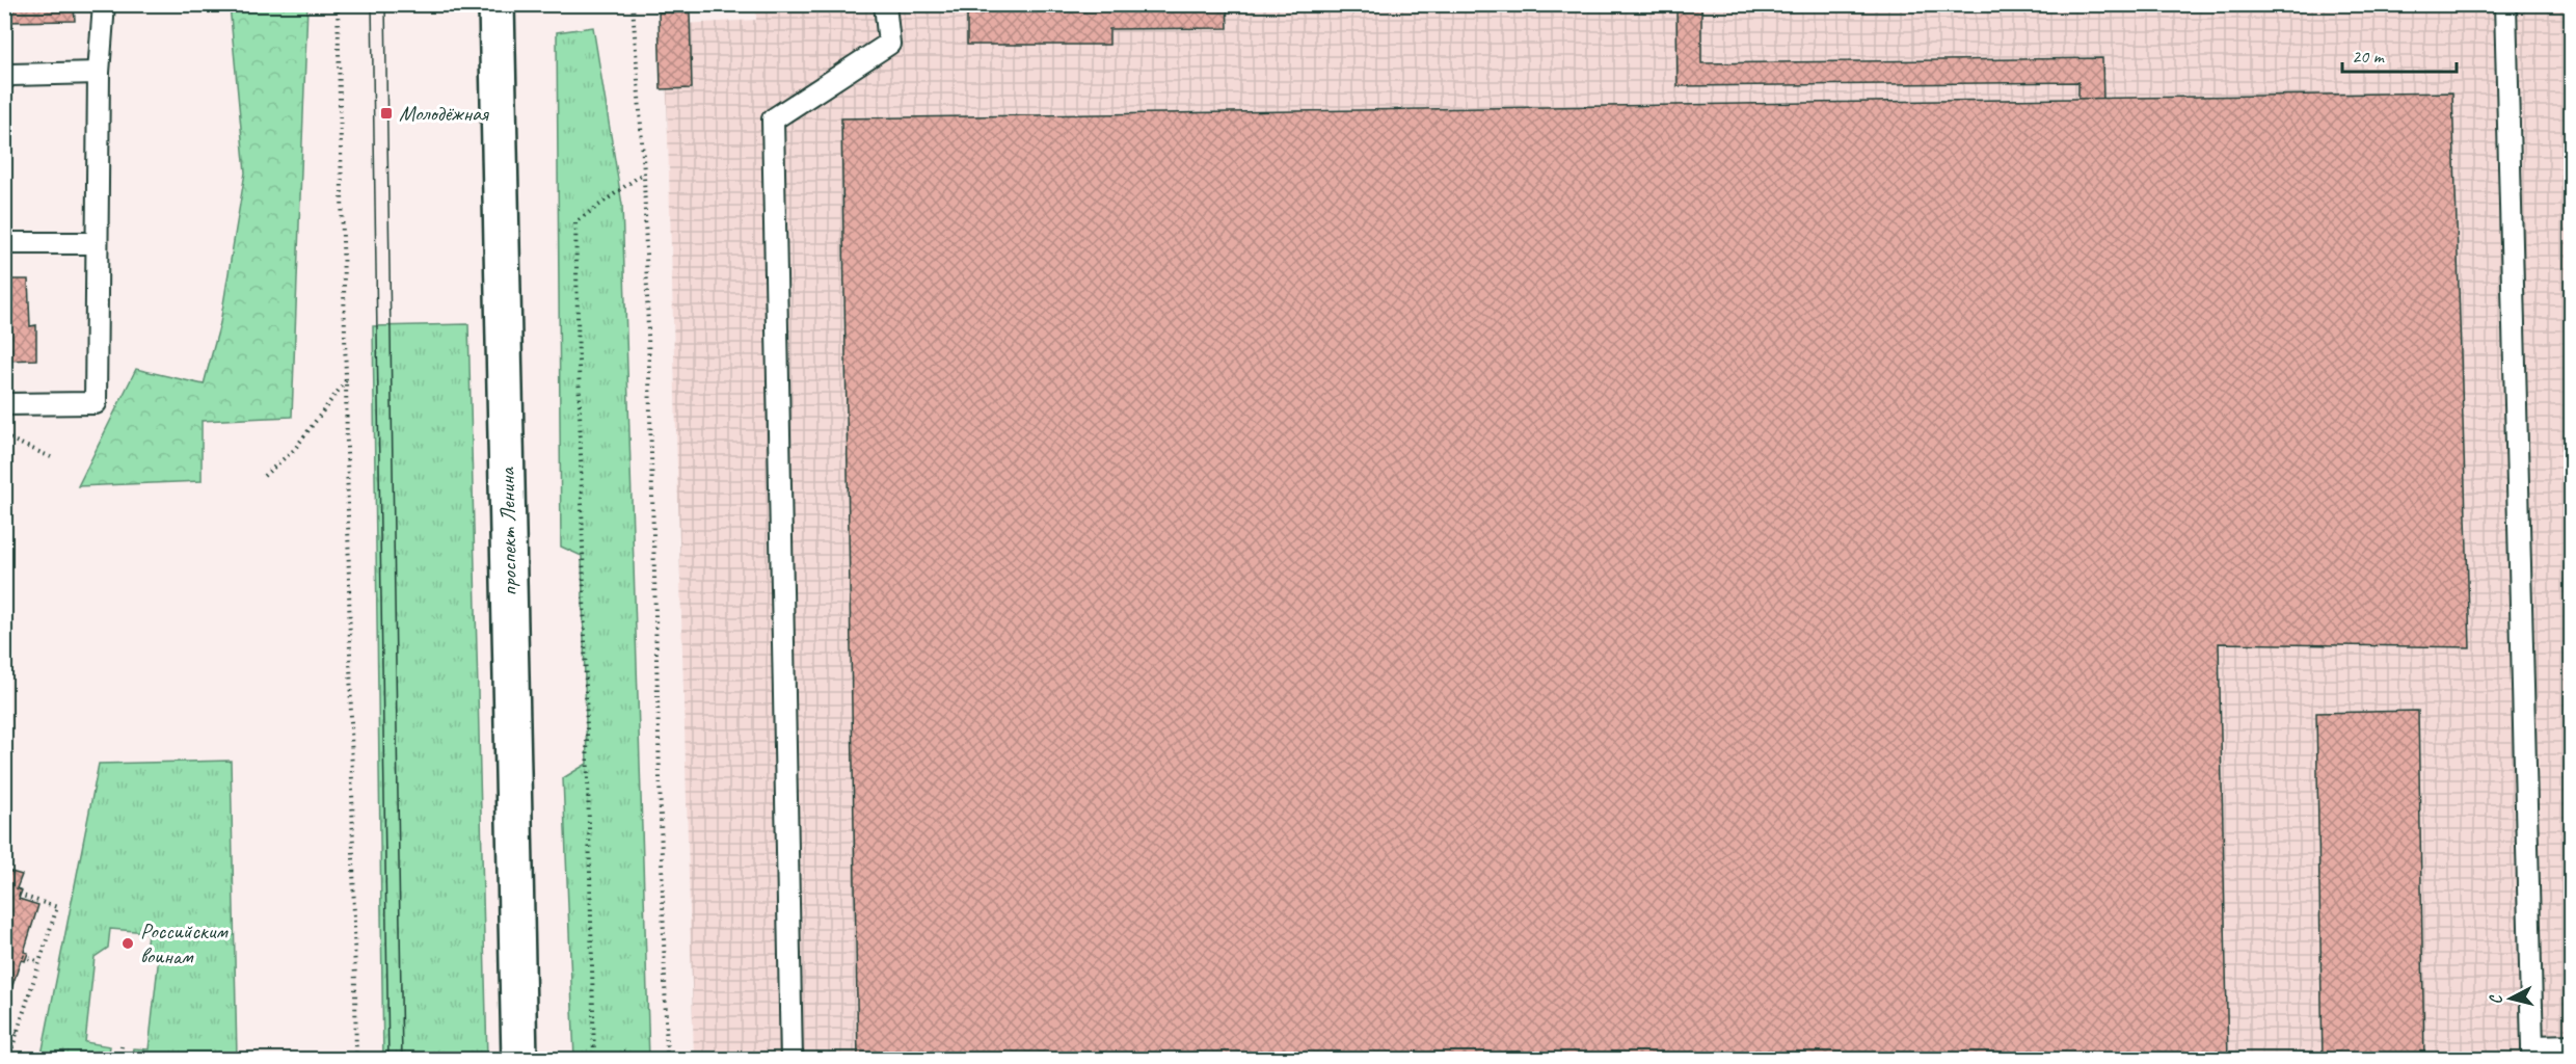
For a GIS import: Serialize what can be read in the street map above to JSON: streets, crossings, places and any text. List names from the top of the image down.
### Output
{
  "streets": {
    "main road": ["проспект Ленина"]
  },
  "places": {
    "transit": ["Молодёжная"],
    "other": ["Российским воинам"]
  },
  "scale_bar": "20 m",
  "north": "left"
}
